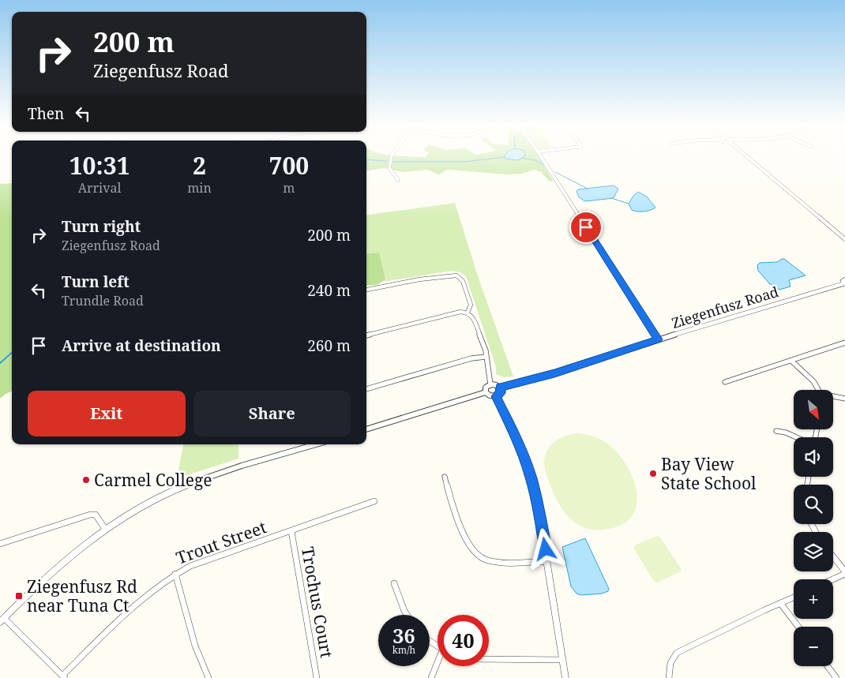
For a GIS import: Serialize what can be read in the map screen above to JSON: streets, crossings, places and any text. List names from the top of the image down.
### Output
{
  "streets": {
    "street": ["Ziegenfusz Road", "Trout Street", "Trochus Court"]
  },
  "crossings": [
    ["Trout Street", "Trochus Court"]
  ],
  "places": {
    "other": ["Bay View State School", "Carmel College"],
    "transit": ["Ziegenfusz Rd near Tuna Ct"]
  },
  "north": "bottom right",
  "page": {
    "turn": ["200 m", "Ziegenfusz Road"],
    "then": "Then",
    "eta": [
      "10:31",
      "Arrival",
      "2",
      "min",
      "700",
      "m"
    ],
    "list": [
      {
        "name": "Turn right",
        "note": "Ziegenfusz Road",
        "value": "200 m"
      },
      {
        "name": "Turn left",
        "note": "Trundle Road",
        "value": "240 m"
      },
      {
        "name": "Arrive at destination",
        "value": "260 m"
      }
    ],
    "buttons": ["Exit", "Share"],
    "map_buttons": ["+", "−"],
    "speed": "36 km/h",
    "limit": "40"
  }
}
